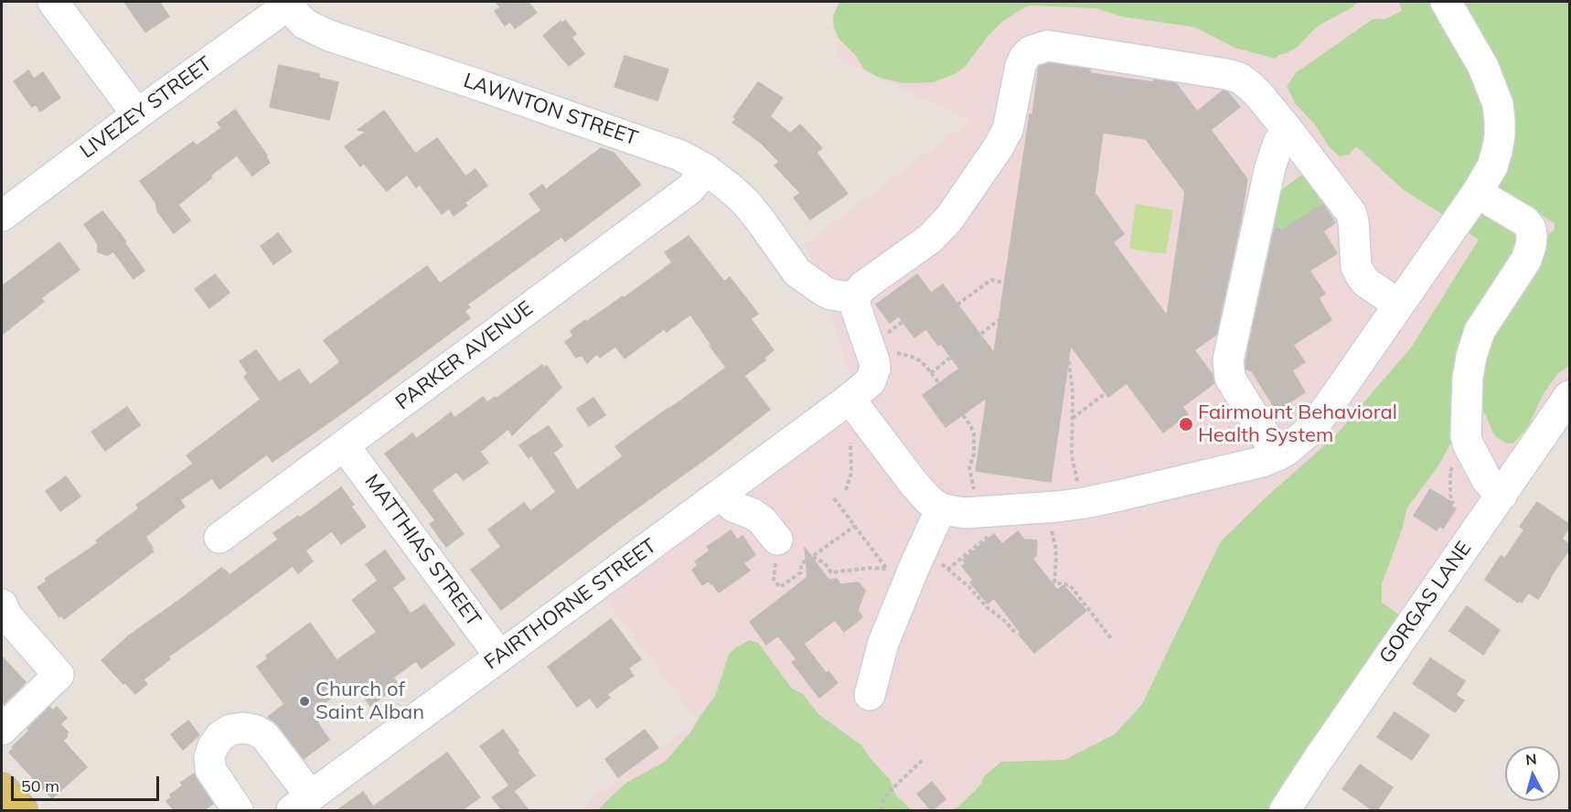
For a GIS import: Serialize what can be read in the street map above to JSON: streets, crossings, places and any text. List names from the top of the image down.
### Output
{
  "streets": {
    "street": [
      "LIVEZEY STREET",
      "LAWNTON STREET",
      "PARKER AVENUE",
      "MATTHIAS STREET",
      "GORGAS LANE",
      "FAIRTHORNE STREET"
    ]
  },
  "crossings": [
    ["LIVEZEY STREET", "LAWNTON STREET"],
    ["LAWNTON STREET", "PARKER AVENUE"],
    ["LAWNTON STREET", "FAIRTHORNE STREET"],
    ["PARKER AVENUE", "MATTHIAS STREET"],
    ["MATTHIAS STREET", "FAIRTHORNE STREET"]
  ],
  "places": ["Fairmount Behavioral Health System", "Church of Saint Alban"],
  "scale_bar": "50 m",
  "north": "top"
}
